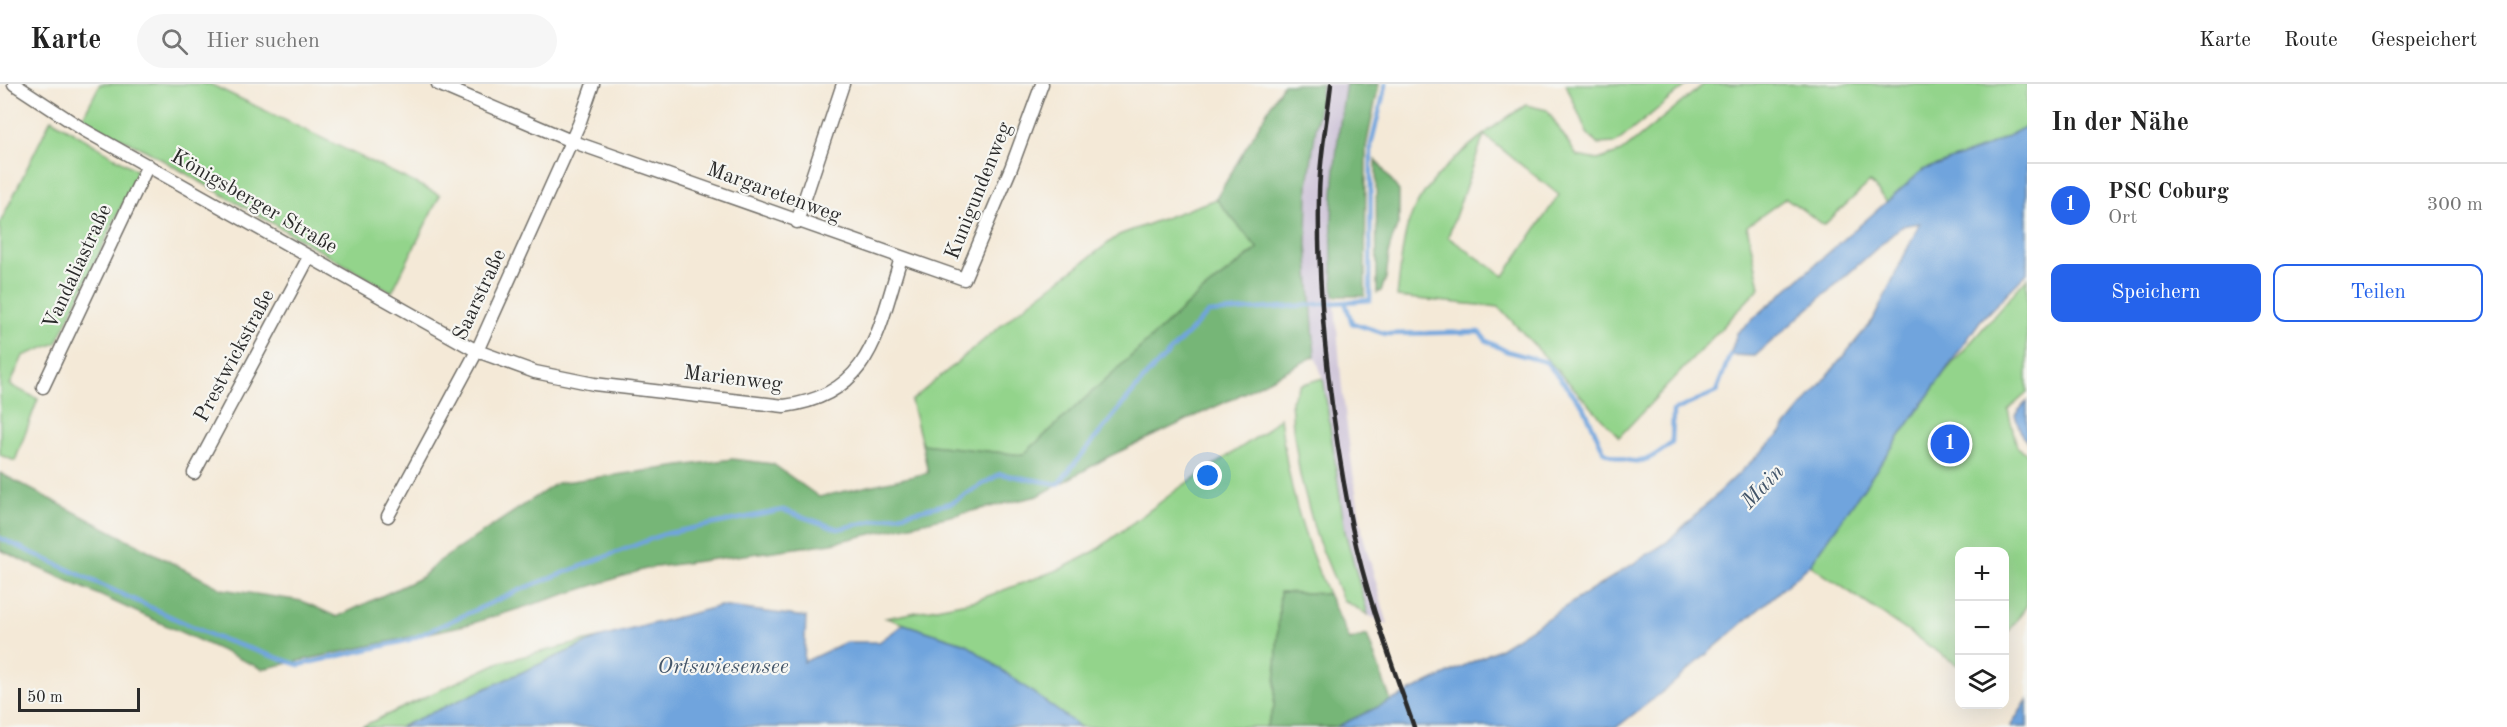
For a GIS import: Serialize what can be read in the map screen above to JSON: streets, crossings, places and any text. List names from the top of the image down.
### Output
{
  "streets": {
    "street": [
      "Kunigundenweg",
      "Margaretenweg",
      "Königsberger Straße",
      "Vandaliastraße",
      "Saarstraße",
      "Prestwickstraße",
      "Marienweg"
    ]
  },
  "crossings": [
    ["Kunigundenweg", "Margaretenweg"],
    ["Margaretenweg", "Saarstraße"],
    ["Margaretenweg", "Marienweg"],
    ["Königsberger Straße", "Vandaliastraße"],
    ["Königsberger Straße", "Saarstraße"],
    ["Königsberger Straße", "Prestwickstraße"],
    ["Königsberger Straße", "Marienweg"],
    ["Saarstraße", "Marienweg"]
  ],
  "water": ["Main", "Ortswiesensee"],
  "scale_bar": "50 m",
  "page": {
    "header": "Karte",
    "search": "Hier suchen",
    "nav": ["Karte", "Route", "Gespeichert"],
    "heading": "In der Nähe",
    "list": [
      {
        "mark": "1",
        "name": "PSC Coburg",
        "note": "Ort",
        "value": "300 m"
      }
    ],
    "buttons": ["Speichern", "Teilen"],
    "pins": "1",
    "map_buttons": ["+", "−"],
    "scale": "50 m"
  }
}
